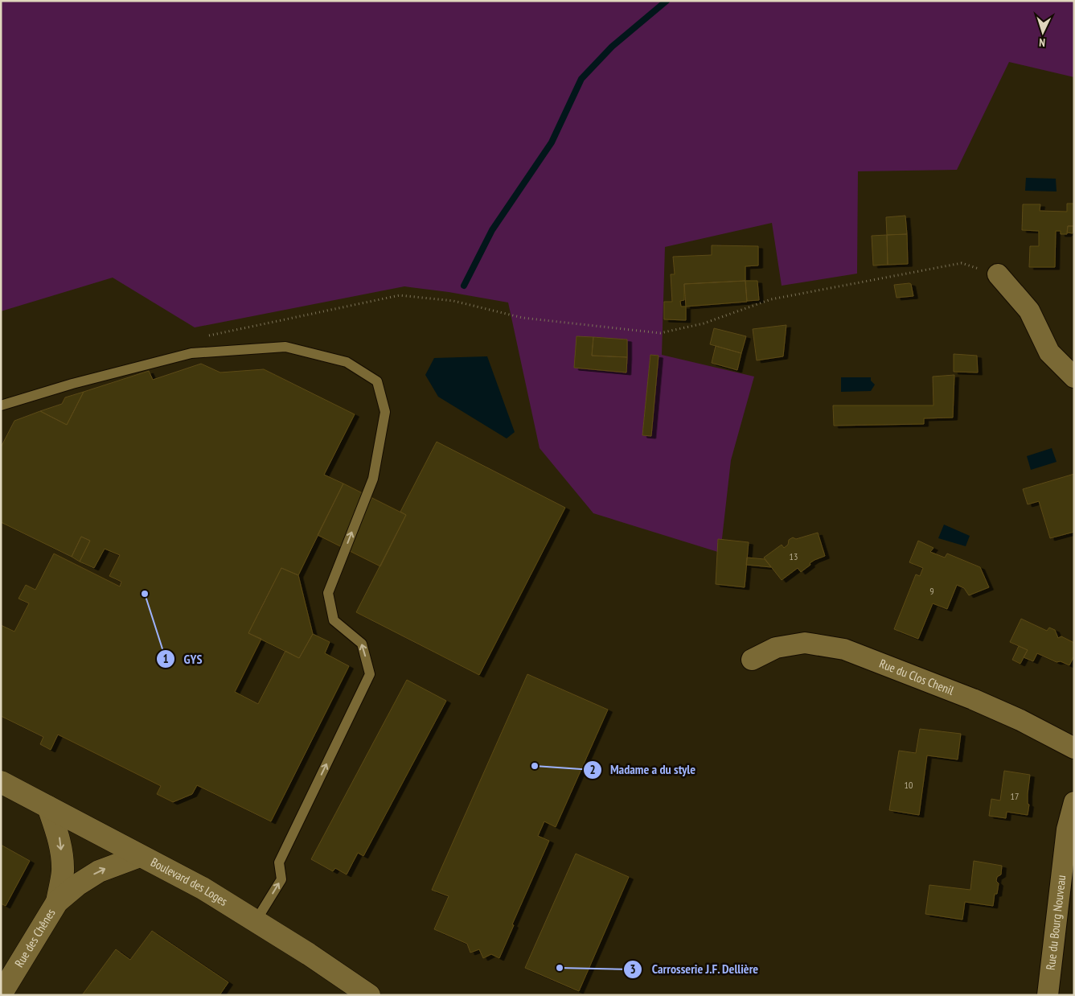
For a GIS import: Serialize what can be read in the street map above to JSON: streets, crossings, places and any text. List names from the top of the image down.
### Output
{
  "streets": {
    "main road": ["Boulevard des Loges", "Rue des Chênes"],
    "street": ["Rue du Clos Chenil", "Rue du Bourg Nouveau"]
  },
  "crossings": [
    ["Boulevard des Loges", "Rue des Chênes"]
  ],
  "places": ["GYS", "Madame a du style", "Carrosserie J.F. Dellière"],
  "house_numbers": [
    "13",
    "9",
    "10",
    "17"
  ],
  "north": "bottom"
}
